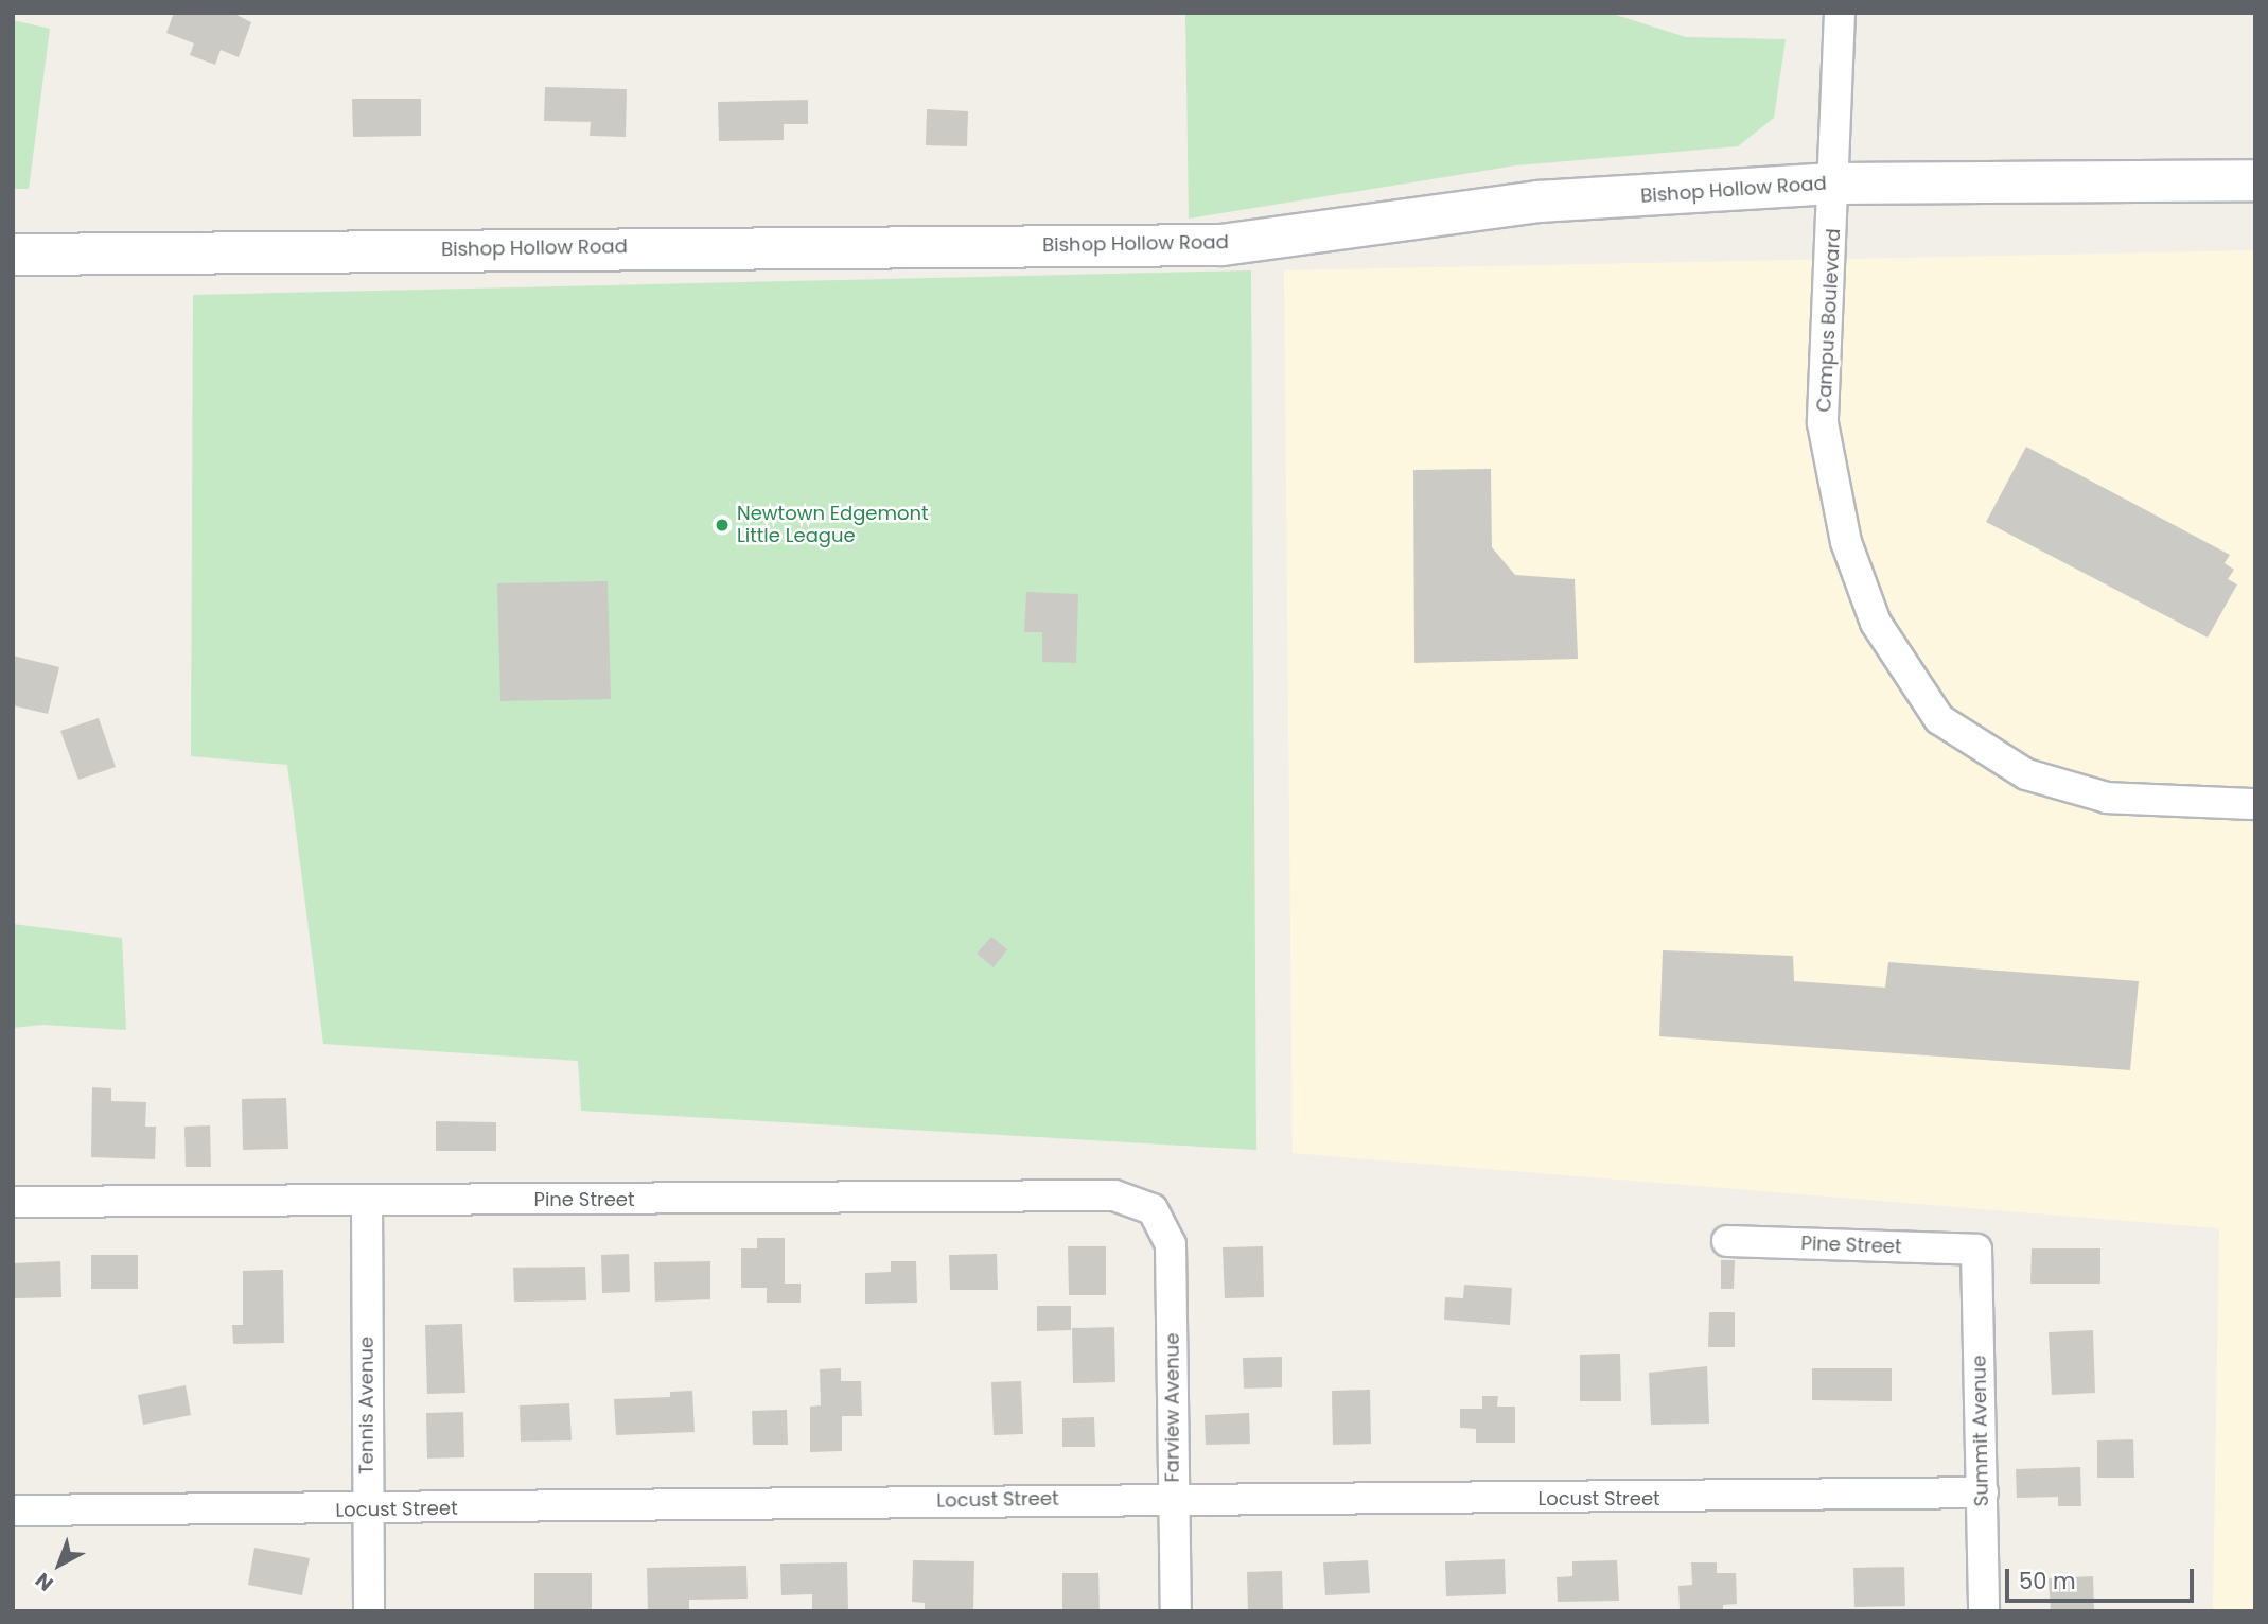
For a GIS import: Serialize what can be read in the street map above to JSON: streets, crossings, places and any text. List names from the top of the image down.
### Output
{
  "streets": {
    "street": [
      "Bishop Hollow Road",
      "Campus Boulevard",
      "Pine Street",
      "Tennis Avenue",
      "Farview Avenue",
      "Summit Avenue",
      "Locust Street"
    ]
  },
  "crossings": [
    ["Bishop Hollow Road", "Campus Boulevard"],
    ["Pine Street", "Tennis Avenue"],
    ["Pine Street", "Farview Avenue"],
    ["Pine Street", "Summit Avenue"],
    ["Tennis Avenue", "Locust Street"],
    ["Farview Avenue", "Locust Street"],
    ["Summit Avenue", "Locust Street"]
  ],
  "places": ["Newtown Edgemont Little League"],
  "scale_bar": "50 m",
  "north": "bottom left"
}
